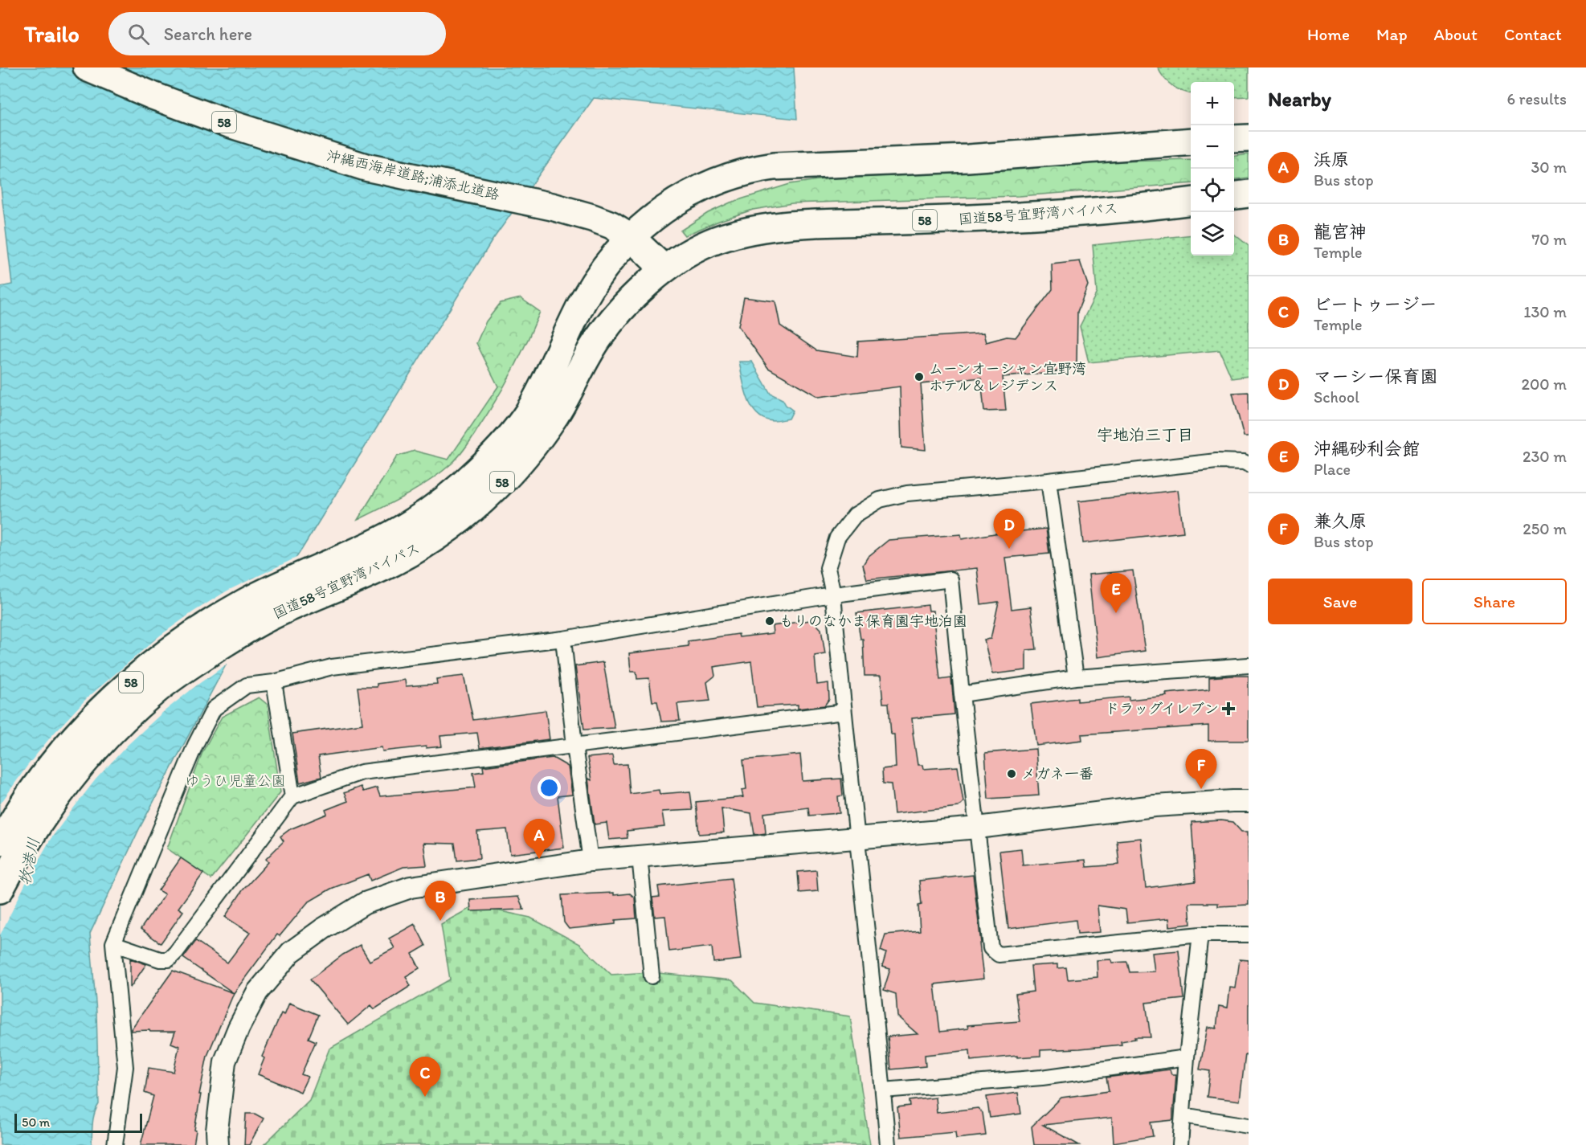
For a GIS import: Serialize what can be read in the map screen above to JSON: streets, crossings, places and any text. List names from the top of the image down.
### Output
{
  "streets": {
    "highway": ["58", "沖縄西海岸道路;浦添北道路", "国道58号宜野湾バイパス"]
  },
  "crossings": [
    ["58", "沖縄西海岸道路;浦添北道路"],
    ["58", "国道58号宜野湾バイパス"],
    ["沖縄西海岸道路;浦添北道路", "国道58号宜野湾バイパス"]
  ],
  "districts": ["宇地泊三丁目"],
  "water": ["牧港川"],
  "parks": ["ゆうひ児童公園"],
  "places": {
    "other": ["ムーンオーシャン宜野湾 ホテル＆レジデンス", "もりのなかま保育園宇地泊園", "メガネ一番"],
    "health": ["ドラッグイレブン"]
  },
  "scale_bar": "50 m",
  "page": {
    "header": "Trailo",
    "search": "Search here",
    "nav": [
      "Home",
      "Map",
      "About",
      "Contact"
    ],
    "heading": ["Nearby", "6 results"],
    "map_buttons": ["+", "−"],
    "list": [
      {
        "mark": "A",
        "name": "浜原",
        "note": "Bus stop",
        "value": "30 m"
      },
      {
        "mark": "B",
        "name": "龍宮神",
        "note": "Temple",
        "value": "70 m"
      },
      {
        "mark": "C",
        "name": "ビートゥージー",
        "note": "Temple",
        "value": "130 m"
      },
      {
        "mark": "D",
        "name": "マーシー保育園",
        "note": "School",
        "value": "200 m"
      },
      {
        "mark": "E",
        "name": "沖縄砂利会館",
        "note": "Place",
        "value": "230 m"
      },
      {
        "mark": "F",
        "name": "兼久原",
        "note": "Bus stop",
        "value": "250 m"
      }
    ],
    "pins": [
      "D",
      "E",
      "F",
      "A",
      "B",
      "C"
    ],
    "buttons": ["Save", "Share"],
    "scale": "50 m"
  }
}
